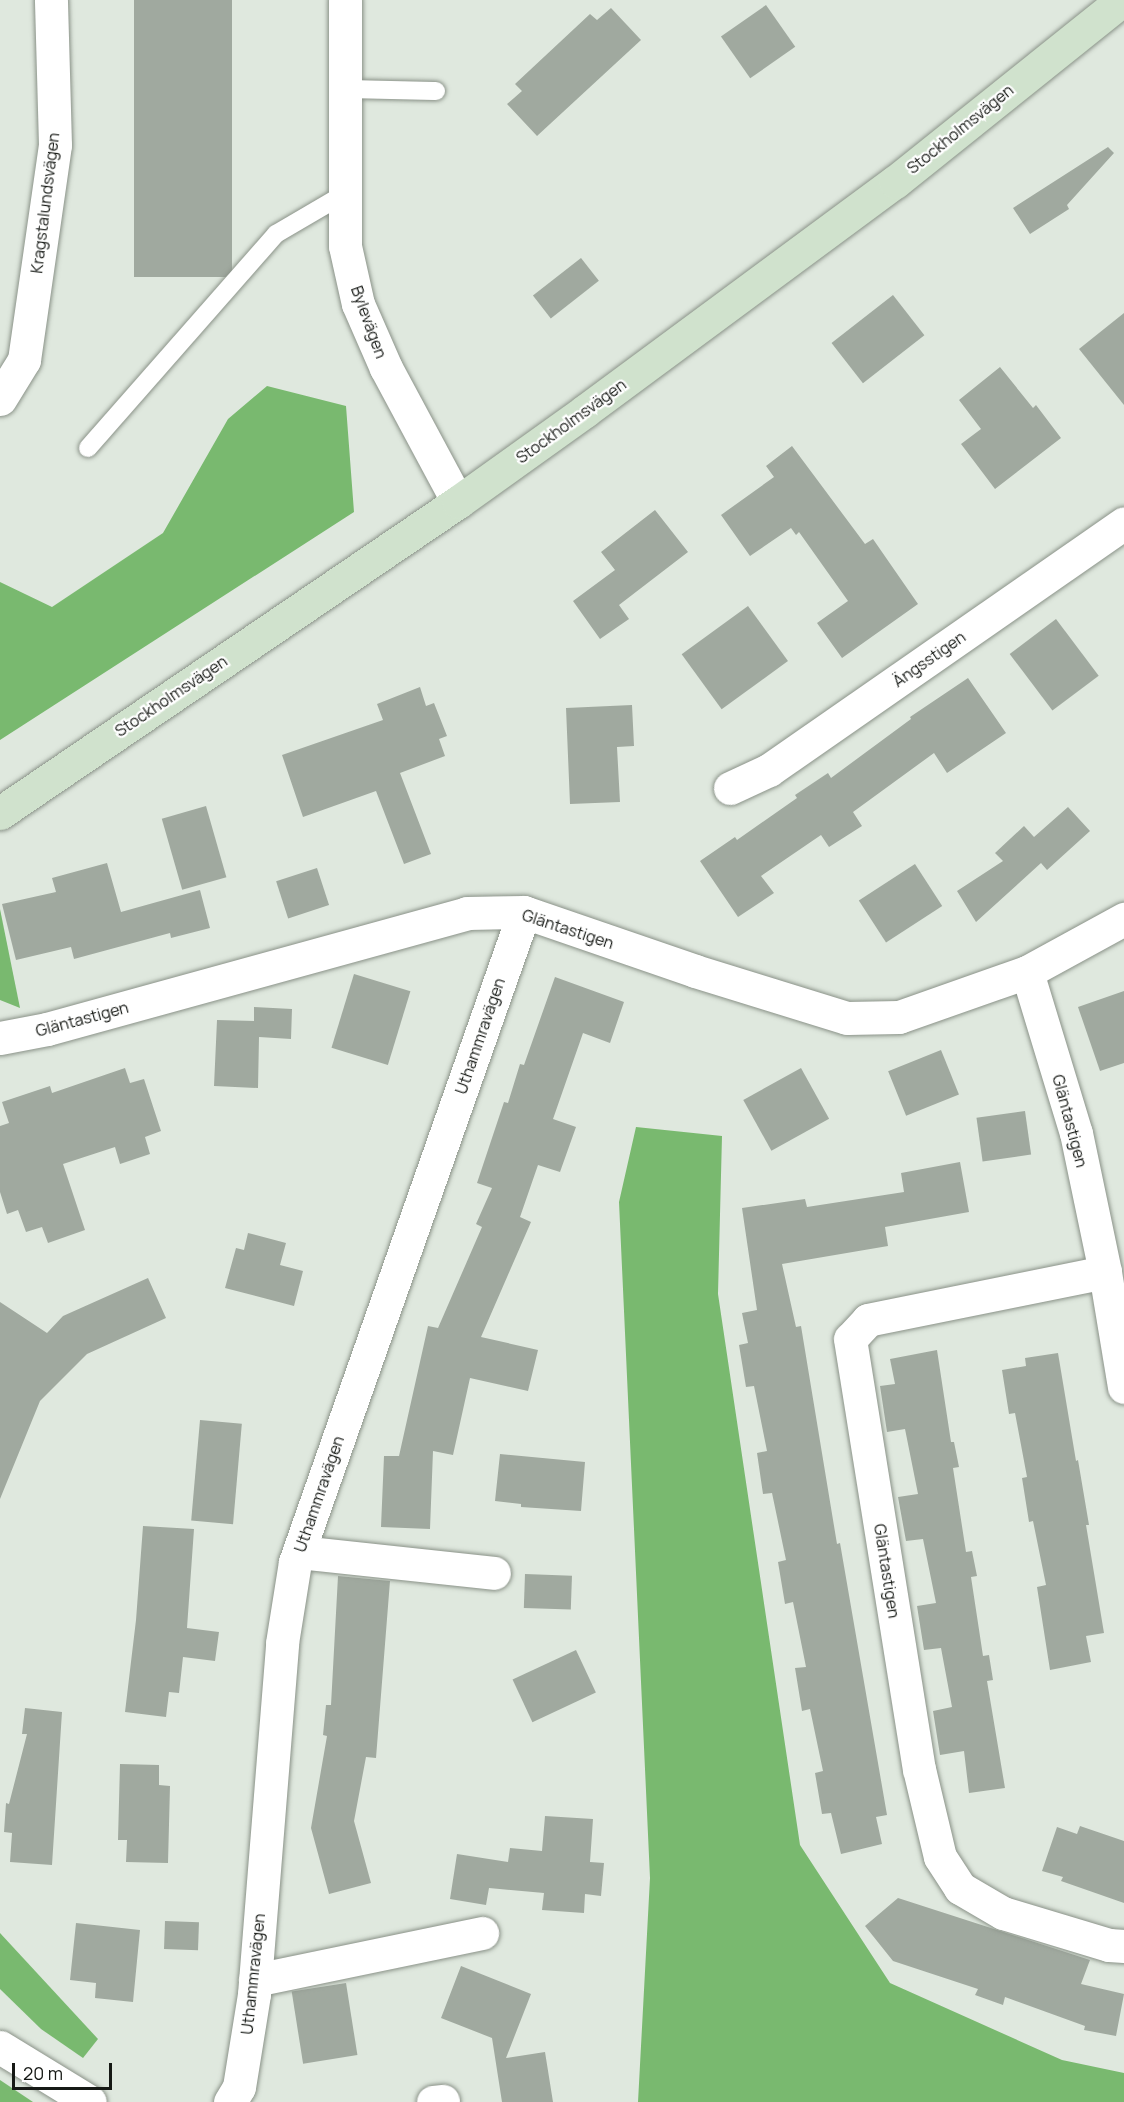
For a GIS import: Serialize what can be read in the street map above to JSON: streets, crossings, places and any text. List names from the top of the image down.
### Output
{
  "streets": {
    "main road": ["Stockholmsvägen"],
    "street": [
      "Kragstalundsvägen",
      "Bylevägen",
      "Ängsstigen",
      "Gläntastigen",
      "Uthammravägen"
    ]
  },
  "crossings": [
    ["Stockholmsvägen", "Bylevägen"],
    ["Gläntastigen", "Uthammravägen"]
  ],
  "scale_bar": "20 m"
}
